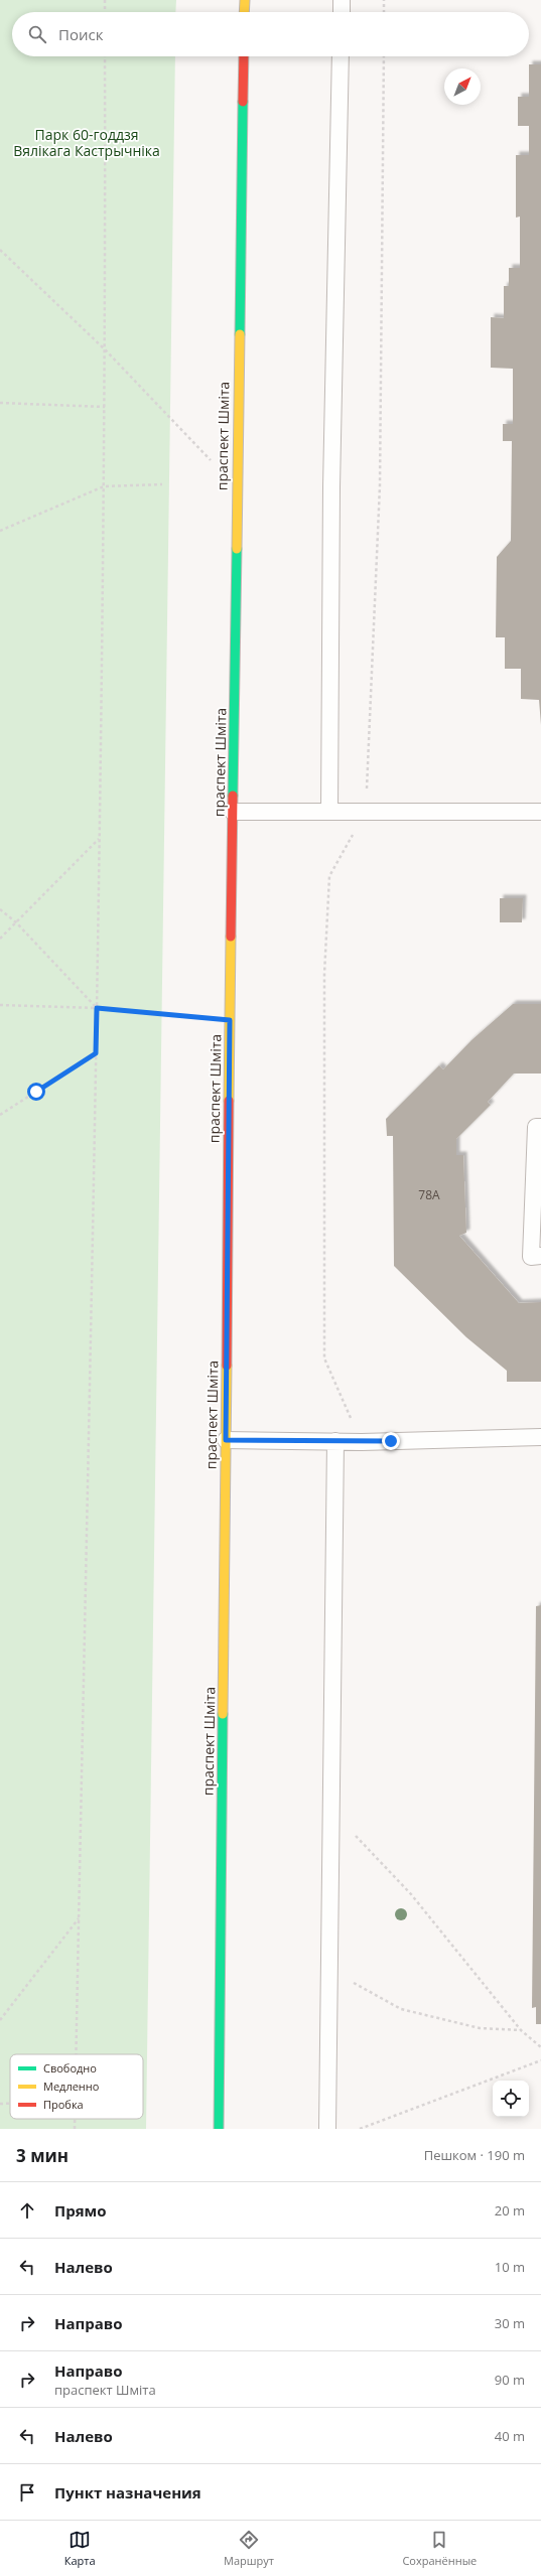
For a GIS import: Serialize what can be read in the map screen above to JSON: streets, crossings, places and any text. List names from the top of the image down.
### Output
{
  "streets": {
    "main road": ["праспект Шміта"]
  },
  "parks": ["Парк 60-годдзя Вялікага Кастрычніка"],
  "house_numbers": ["78А"],
  "legend": ["Свободно", "Медленно", "Пробка"],
  "north": "top right",
  "page": {
    "search": "Поиск",
    "heading": ["3 мин", "Пешком · 190 m"],
    "list": [
      ["Прямо", "20 m"],
      ["Налево", "10 m"],
      ["Направо", "30 m"],
      ["Направо", "праспект Шміта", "90 m"],
      ["Налево", "40 m"],
      "Пункт назначения"
    ],
    "nav": ["Карта", "Маршрут", "Сохранённые"]
  }
}
